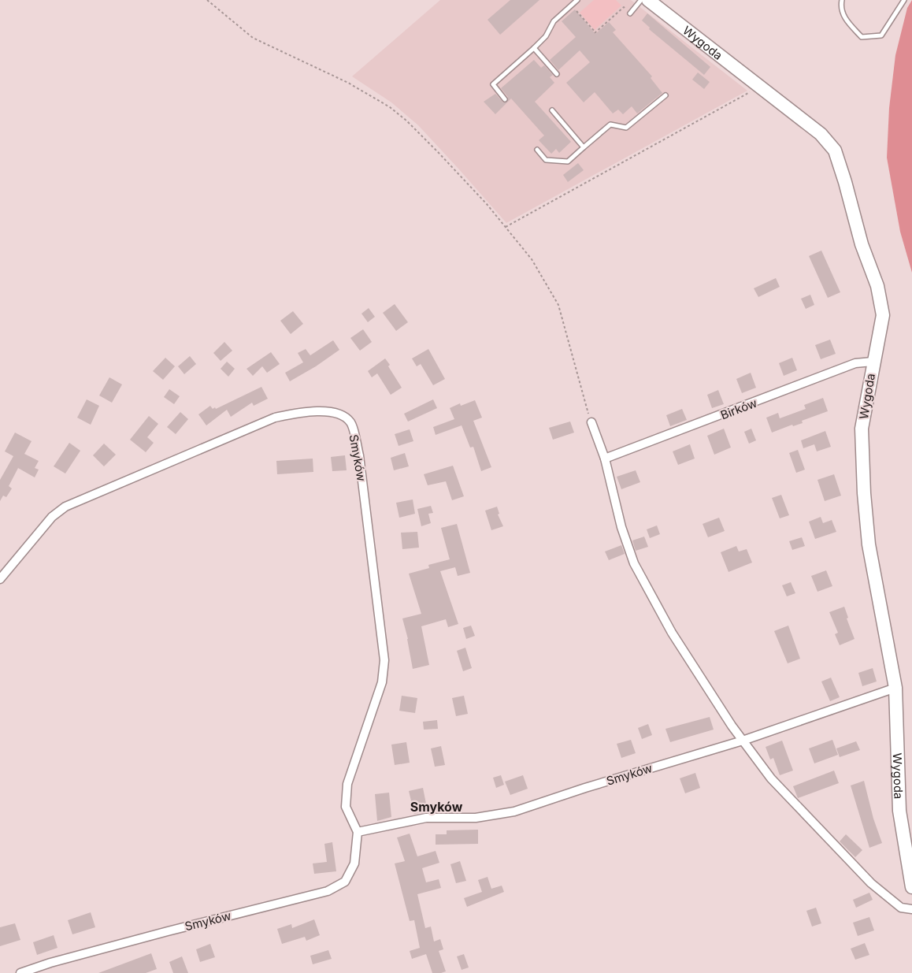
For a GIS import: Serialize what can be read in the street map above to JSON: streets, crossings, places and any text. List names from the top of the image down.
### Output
{
  "streets": {
    "street": ["Wygoda", "Birków", "Smyków"]
  },
  "crossings": [
    ["Wygoda", "Birków"],
    ["Wygoda", "Smyków"]
  ],
  "districts": ["Smyków"]
}
